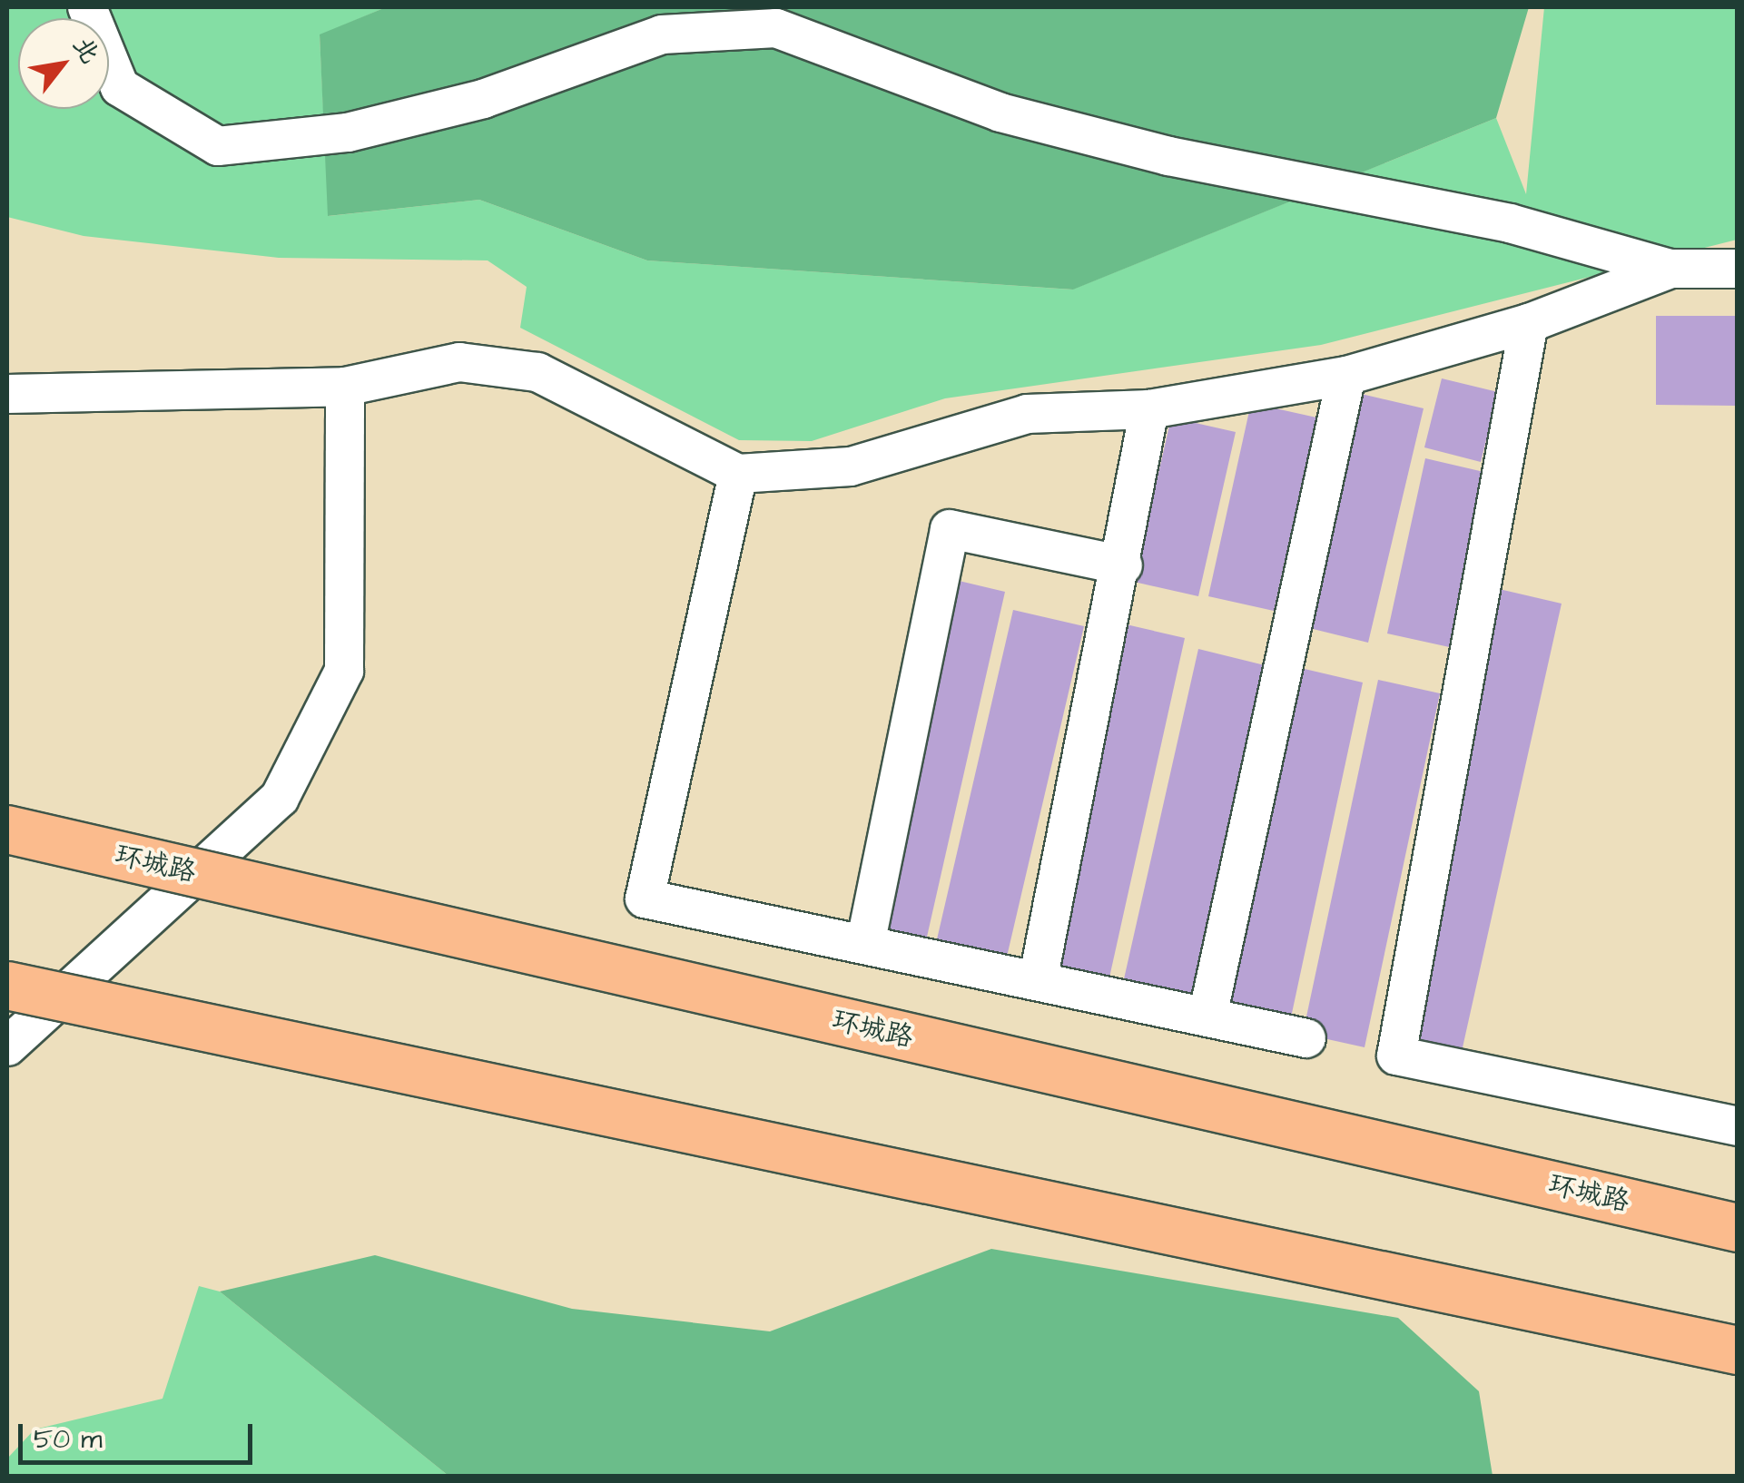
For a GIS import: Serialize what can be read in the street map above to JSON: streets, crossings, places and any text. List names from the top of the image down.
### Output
{
  "streets": {
    "main road": ["环城路"]
  },
  "scale_bar": "50 m",
  "north": "top right"
}
